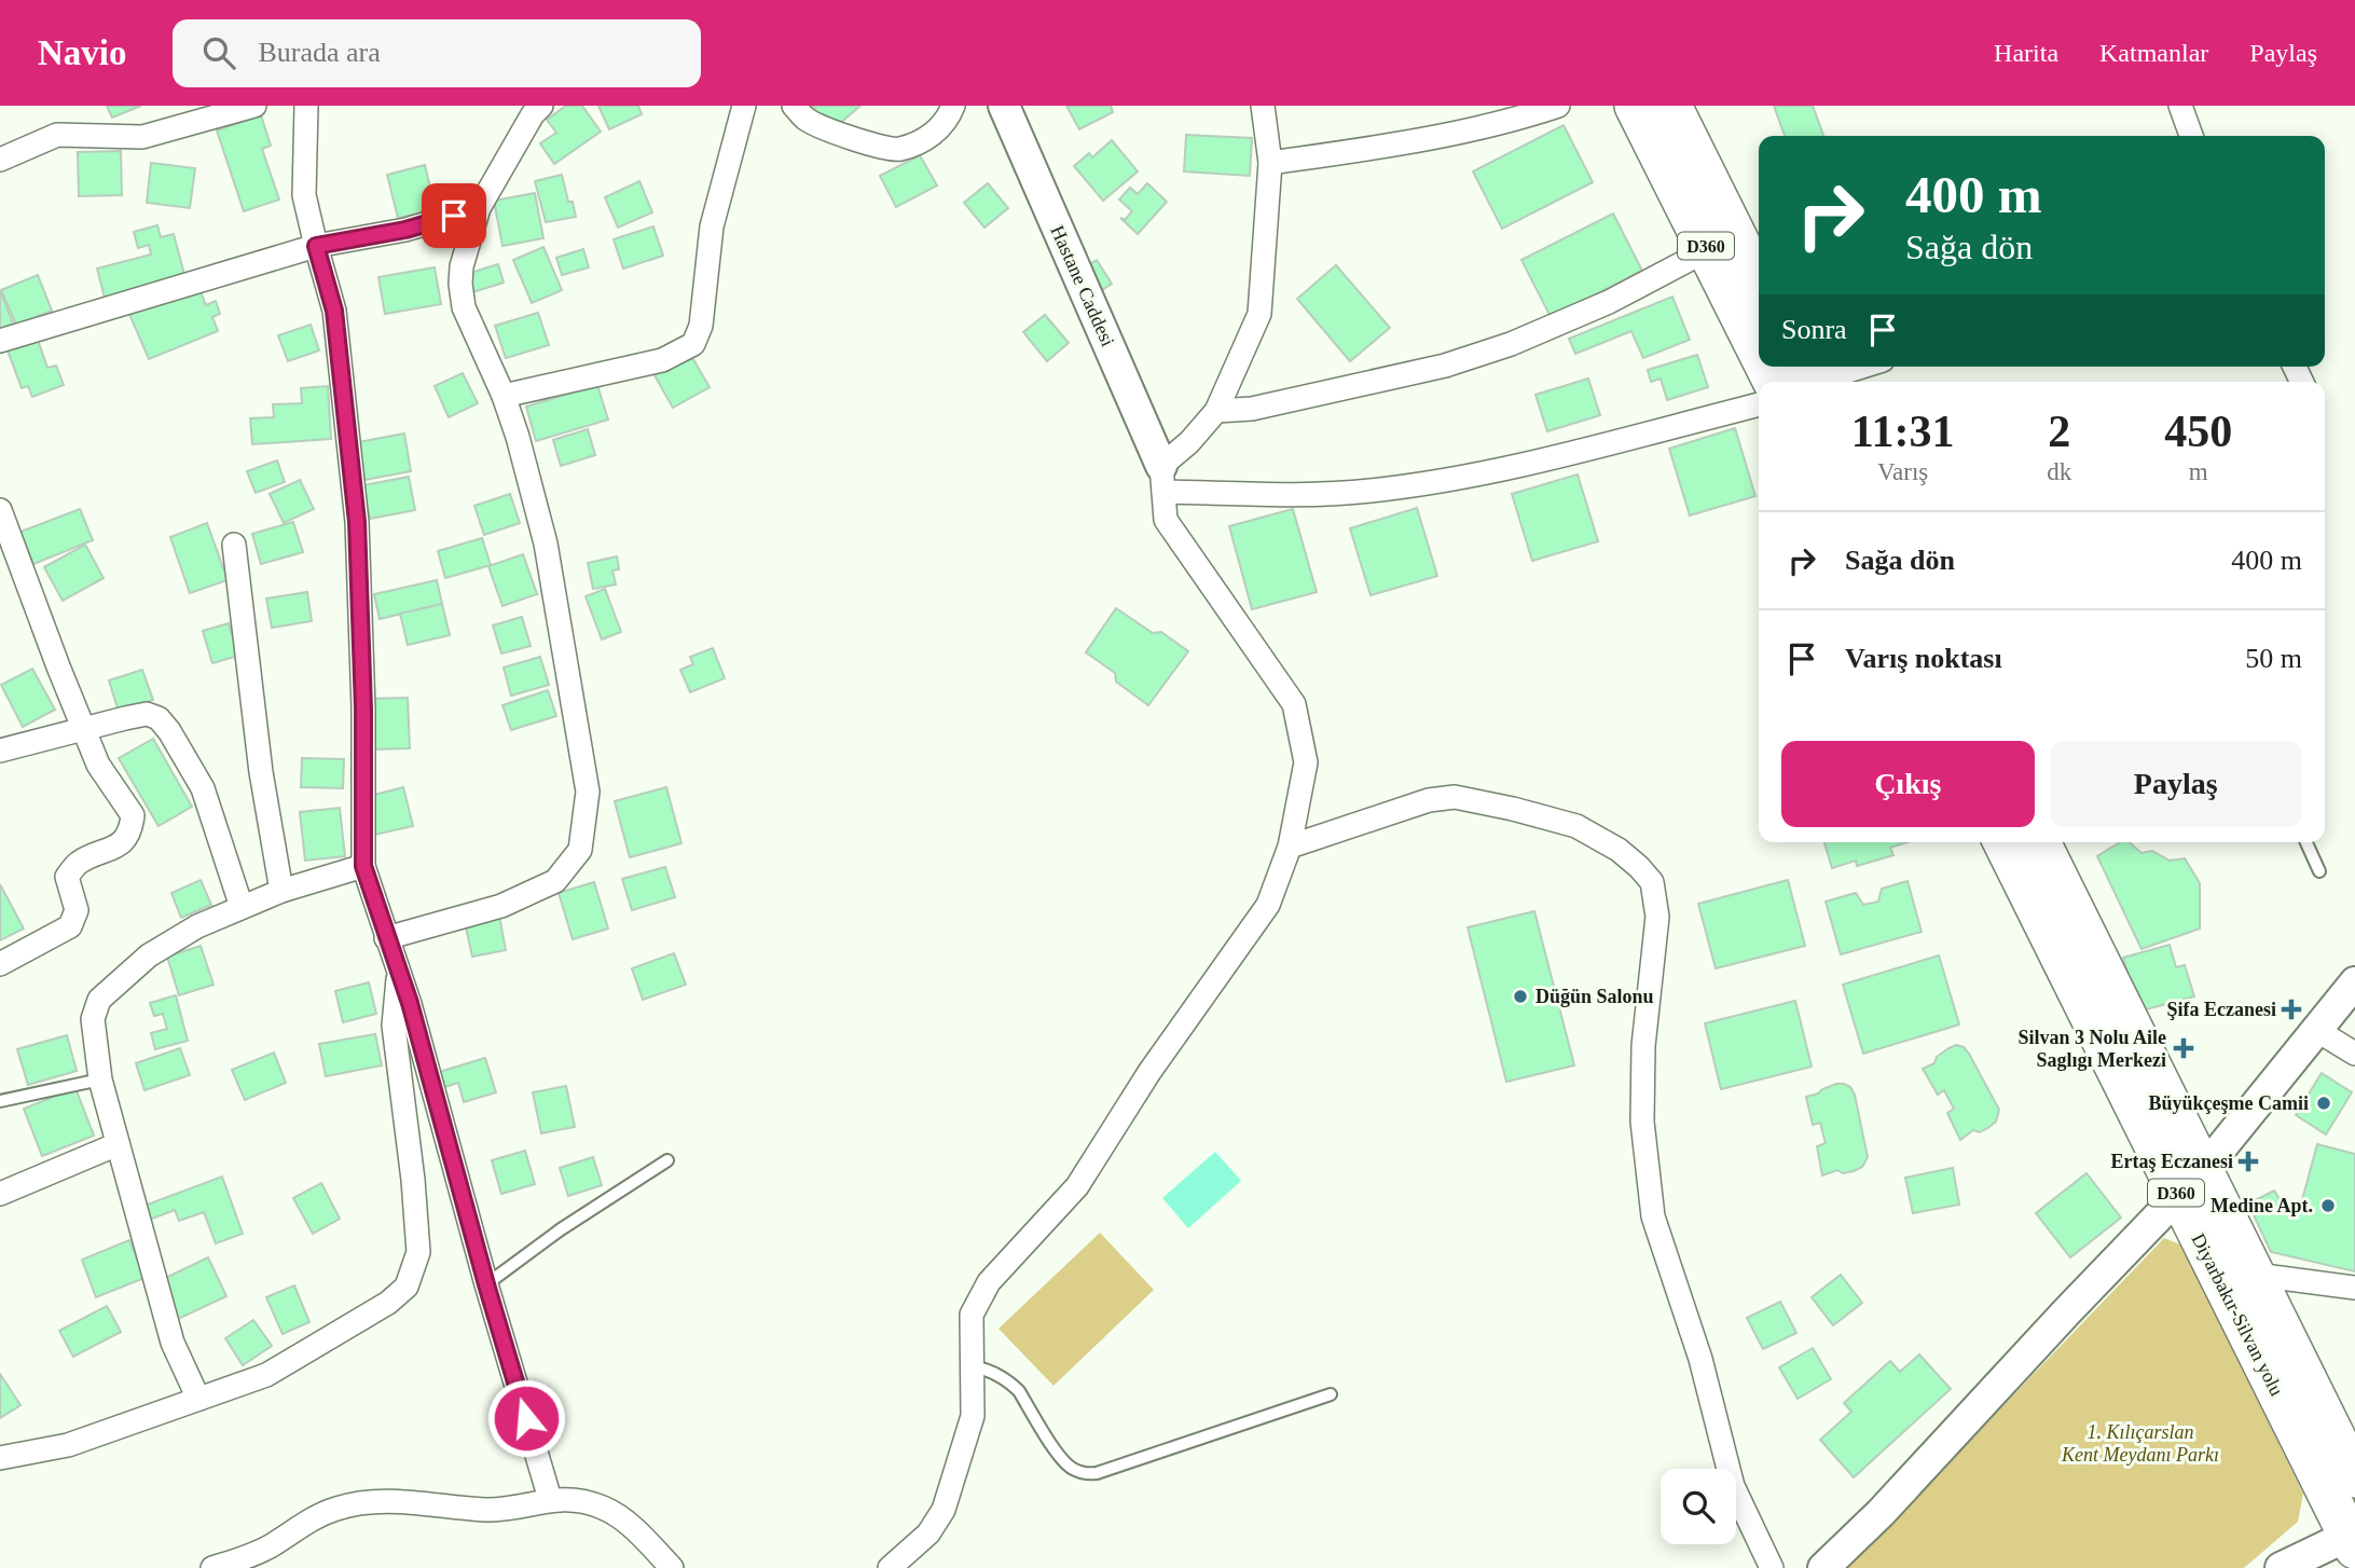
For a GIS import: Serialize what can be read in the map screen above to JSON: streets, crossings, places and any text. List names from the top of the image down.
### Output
{
  "streets": {
    "highway": ["D360", "Diyarbakır-Silvan yolu"],
    "street": ["Hastane Caddesi"]
  },
  "parks": ["1. Kılıçarslan Kent Meydanı Parkı"],
  "places": {
    "other": ["Düğün Salonu", "Büyükçeşme Camii", "Medine Apt."],
    "health": ["Şifa Eczanesi", "Silvan 3 Nolu Aile Saglıgı Merkezi", "Ertaş Eczanesi"]
  },
  "page": {
    "header": "Navio",
    "search": "Burada ara",
    "nav": ["Harita", "Katmanlar", "Paylaş"],
    "turn": ["400 m", "Sağa dön"],
    "then": "Sonra",
    "eta": [
      "11:31",
      "Varış",
      "2",
      "dk",
      "450",
      "m"
    ],
    "list": [
      {
        "name": "Sağa dön",
        "value": "400 m"
      },
      {
        "name": "Varış noktası",
        "value": "50 m"
      }
    ],
    "buttons": ["Çıkış", "Paylaş"]
  }
}
